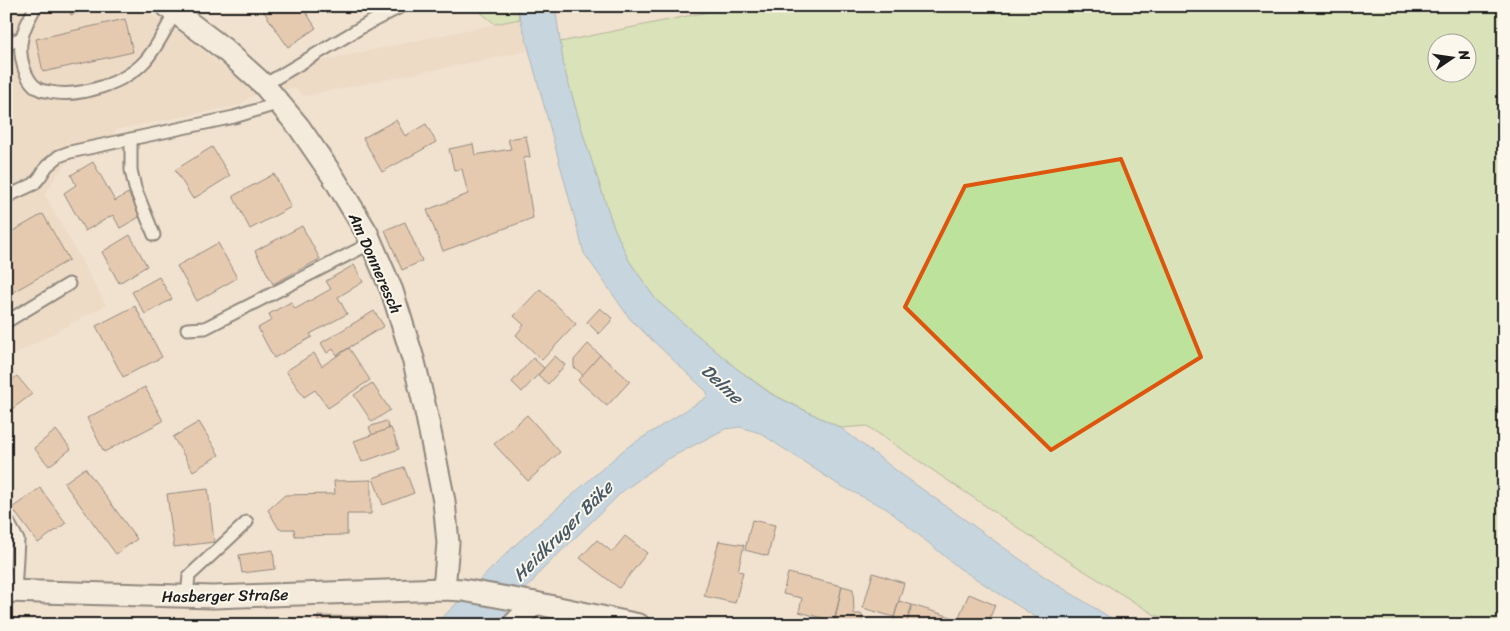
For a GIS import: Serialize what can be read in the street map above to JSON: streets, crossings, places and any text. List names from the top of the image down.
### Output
{
  "streets": {
    "street": ["Am Donneresch", "Hasberger Straße"]
  },
  "crossings": [
    ["Am Donneresch", "Hasberger Straße"]
  ],
  "water": ["Delme", "Heidkruger Bäke"],
  "north": "right"
}
